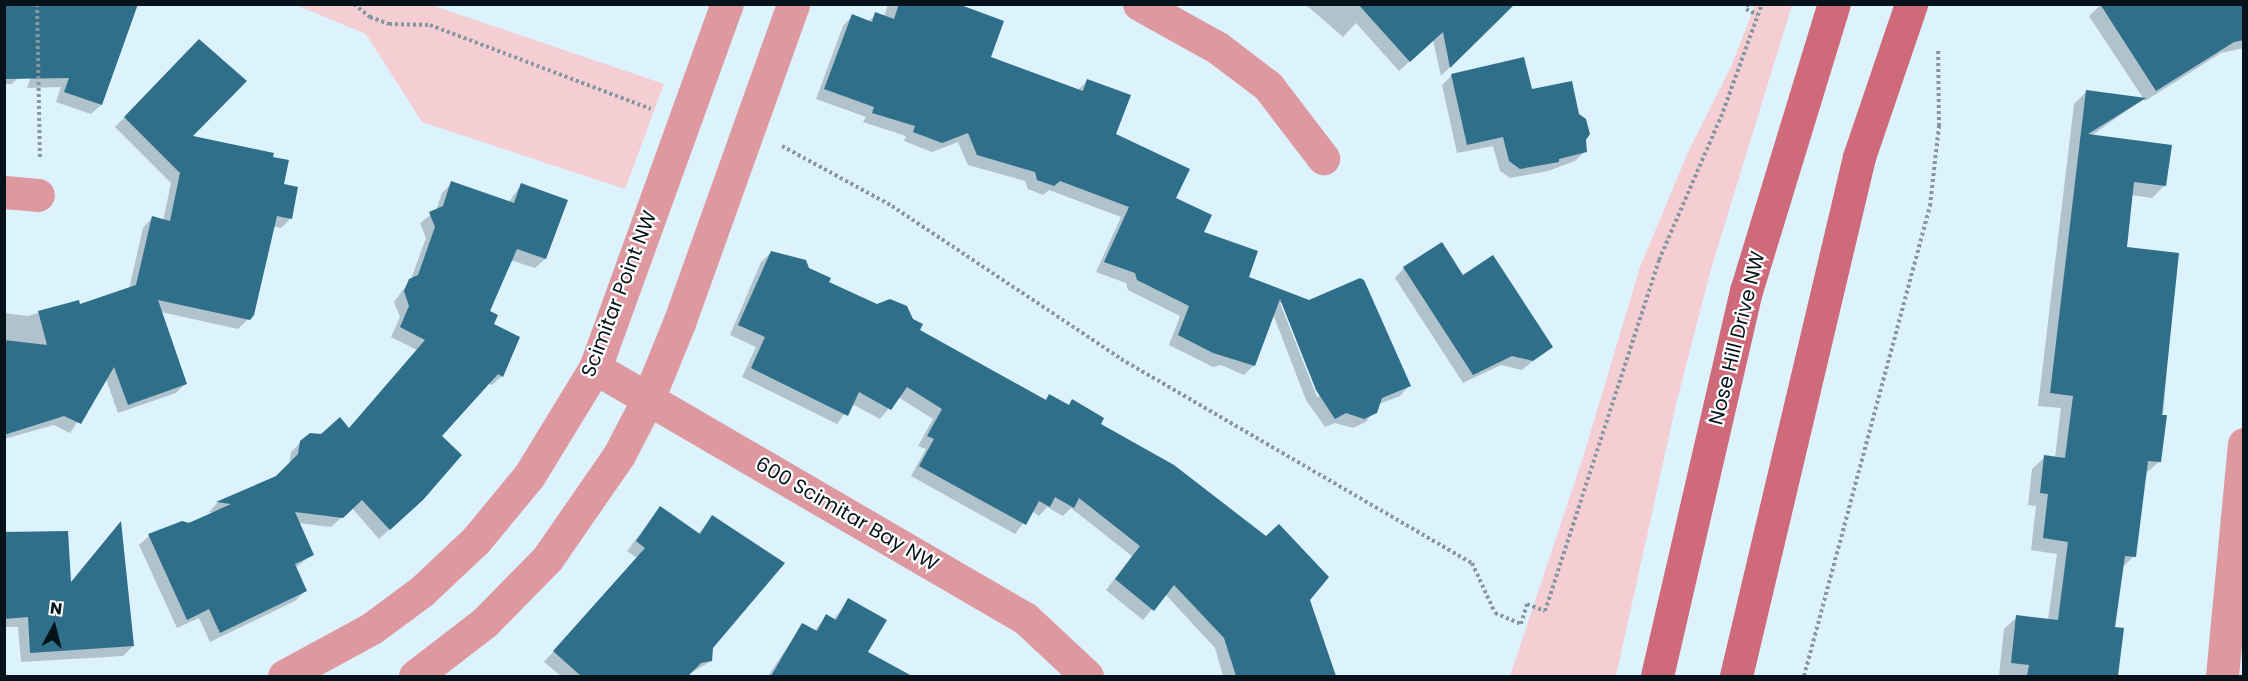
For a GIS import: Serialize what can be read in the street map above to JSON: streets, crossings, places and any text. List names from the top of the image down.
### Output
{
  "streets": {
    "main road": ["Nose Hill Drive NW"],
    "street": ["Scimitar Point NW", "600 Scimitar Bay NW"]
  },
  "crossings": [
    ["Scimitar Point NW", "600 Scimitar Bay NW"]
  ],
  "north": "top"
}
